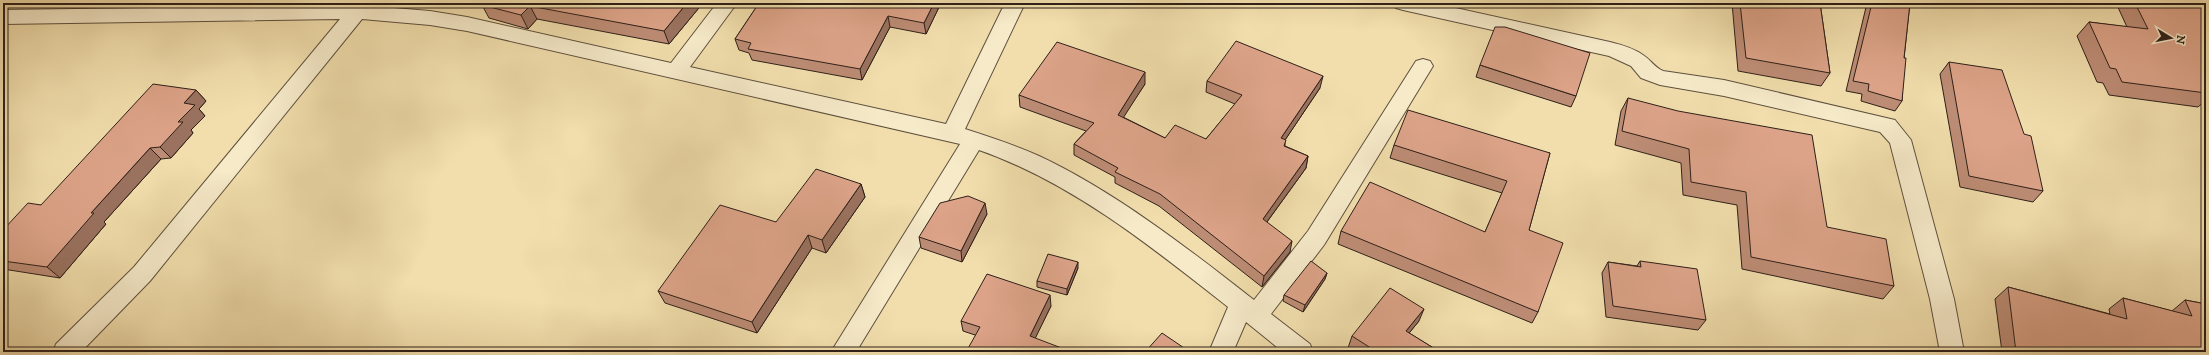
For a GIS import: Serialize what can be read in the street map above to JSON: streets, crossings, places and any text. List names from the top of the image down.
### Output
{
  "north": "right"
}
